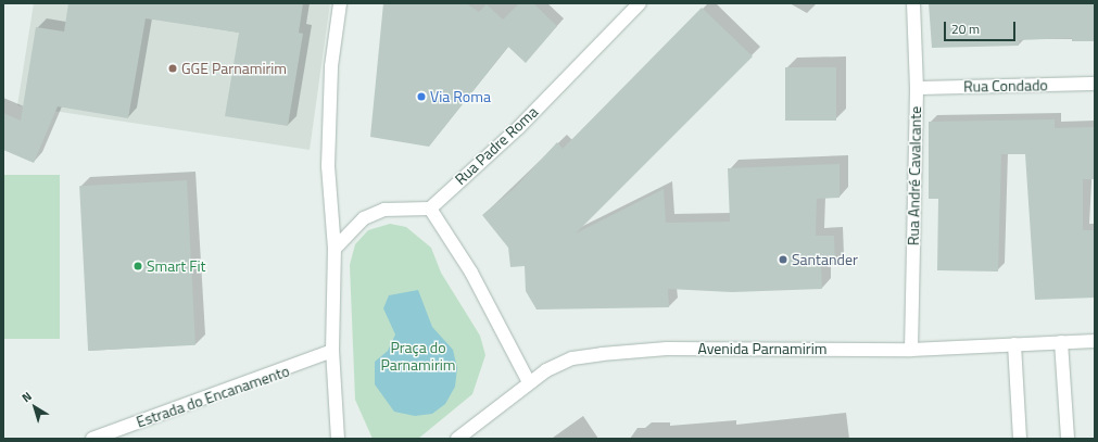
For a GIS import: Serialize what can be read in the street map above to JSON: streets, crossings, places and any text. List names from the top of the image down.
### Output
{
  "streets": {
    "main road": [
      "Rua Condado",
      "Rua Padre Roma",
      "Rua André Cavalcante",
      "Avenida Parnamirim",
      "Estrada do Encanamento"
    ]
  },
  "crossings": [
    ["Rua Condado", "Rua André Cavalcante"],
    ["Rua André Cavalcante", "Avenida Parnamirim"]
  ],
  "parks": ["Praça do Parnamirim"],
  "places": [
    "GGE Parnamirim",
    "Via Roma",
    "Santander",
    "Smart Fit"
  ],
  "scale_bar": "20 m",
  "north": "top left"
}
